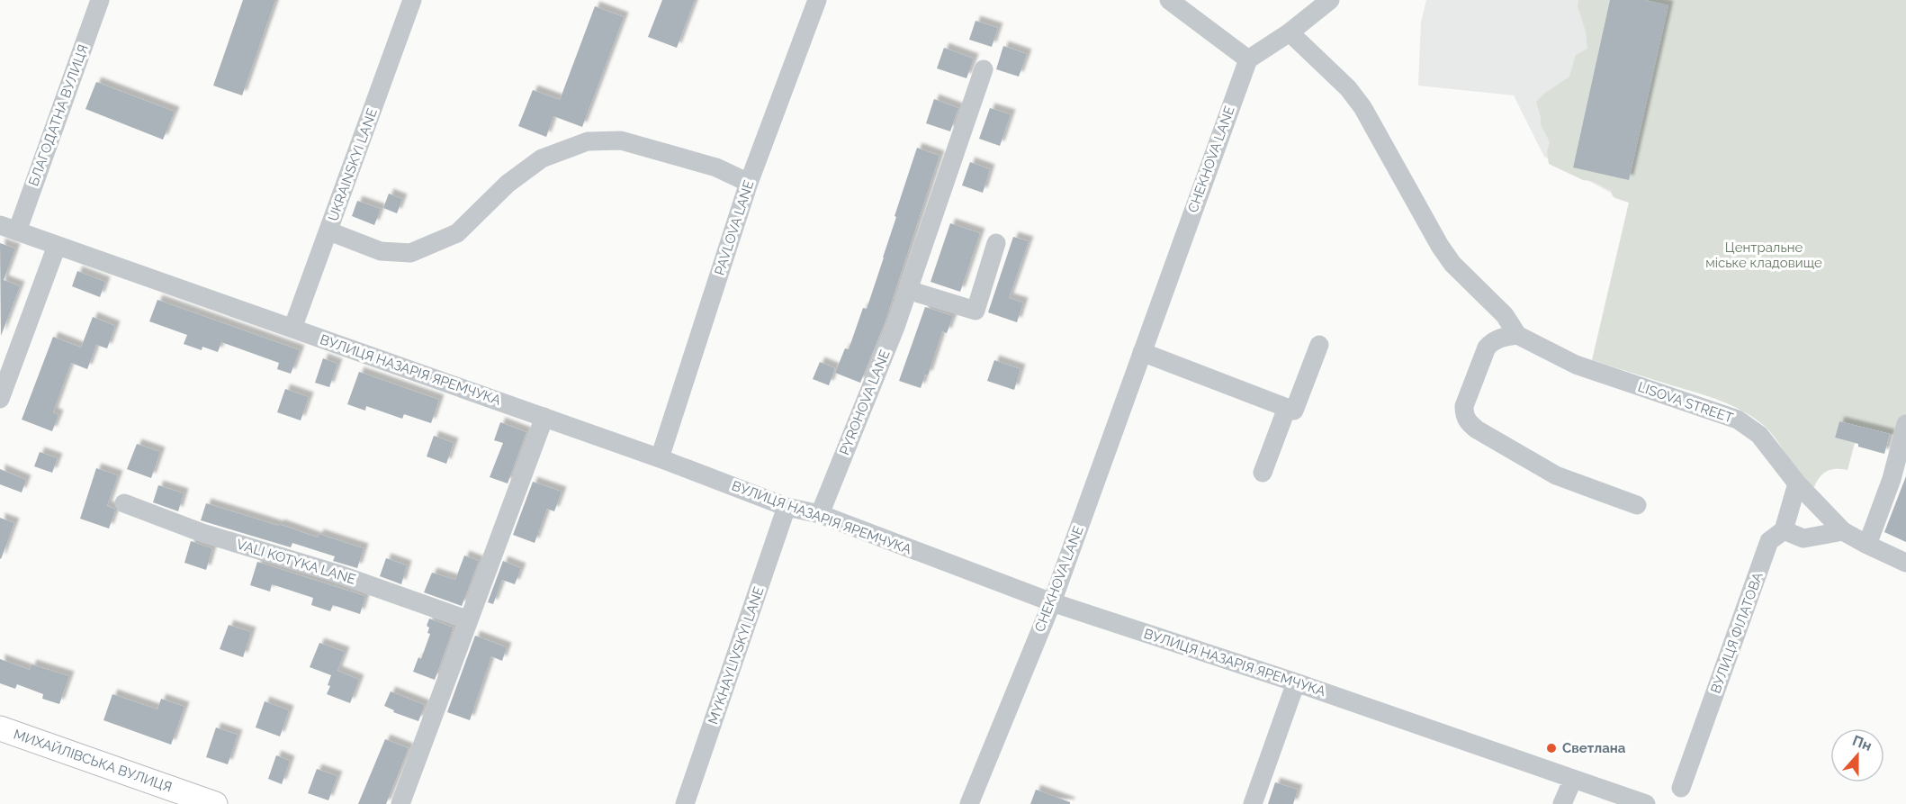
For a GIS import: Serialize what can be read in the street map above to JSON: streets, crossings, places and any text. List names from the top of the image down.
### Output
{
  "streets": {
    "main road": ["МИХАЙЛІВСЬКА ВУЛИЦЯ"],
    "street": [
      "БЛАГОДАТНА ВУЛИЦЯ",
      "CHEKHOVA LANE",
      "UKRAINSKYI LANE",
      "PAVLOVA LANE",
      "ВУЛИЦЯ НАЗАРІЯ ЯРЕМЧУКА",
      "PYROHOVA LANE",
      "LISOVA STREET",
      "VALI KOTYKA LANE",
      "ВУЛИЦЯ ФІЛАТОВА",
      "MYKHAYLIVSKYI LANE"
    ]
  },
  "crossings": [
    ["БЛАГОДАТНА ВУЛИЦЯ", "ВУЛИЦЯ НАЗАРІЯ ЯРЕМЧУКА"],
    ["CHEKHOVA LANE", "ВУЛИЦЯ НАЗАРІЯ ЯРЕМЧУКА"],
    ["UKRAINSKYI LANE", "ВУЛИЦЯ НАЗАРІЯ ЯРЕМЧУКА"],
    ["PAVLOVA LANE", "ВУЛИЦЯ НАЗАРІЯ ЯРЕМЧУКА"],
    ["ВУЛИЦЯ НАЗАРІЯ ЯРЕМЧУКА", "PYROHOVA LANE"],
    ["ВУЛИЦЯ НАЗАРІЯ ЯРЕМЧУКА", "MYKHAYLIVSKYI LANE"],
    ["LISOVA STREET", "ВУЛИЦЯ ФІЛАТОВА"]
  ],
  "parks": ["Центральне міське кладовище"],
  "places": ["Светлана"],
  "north": "top"
}
